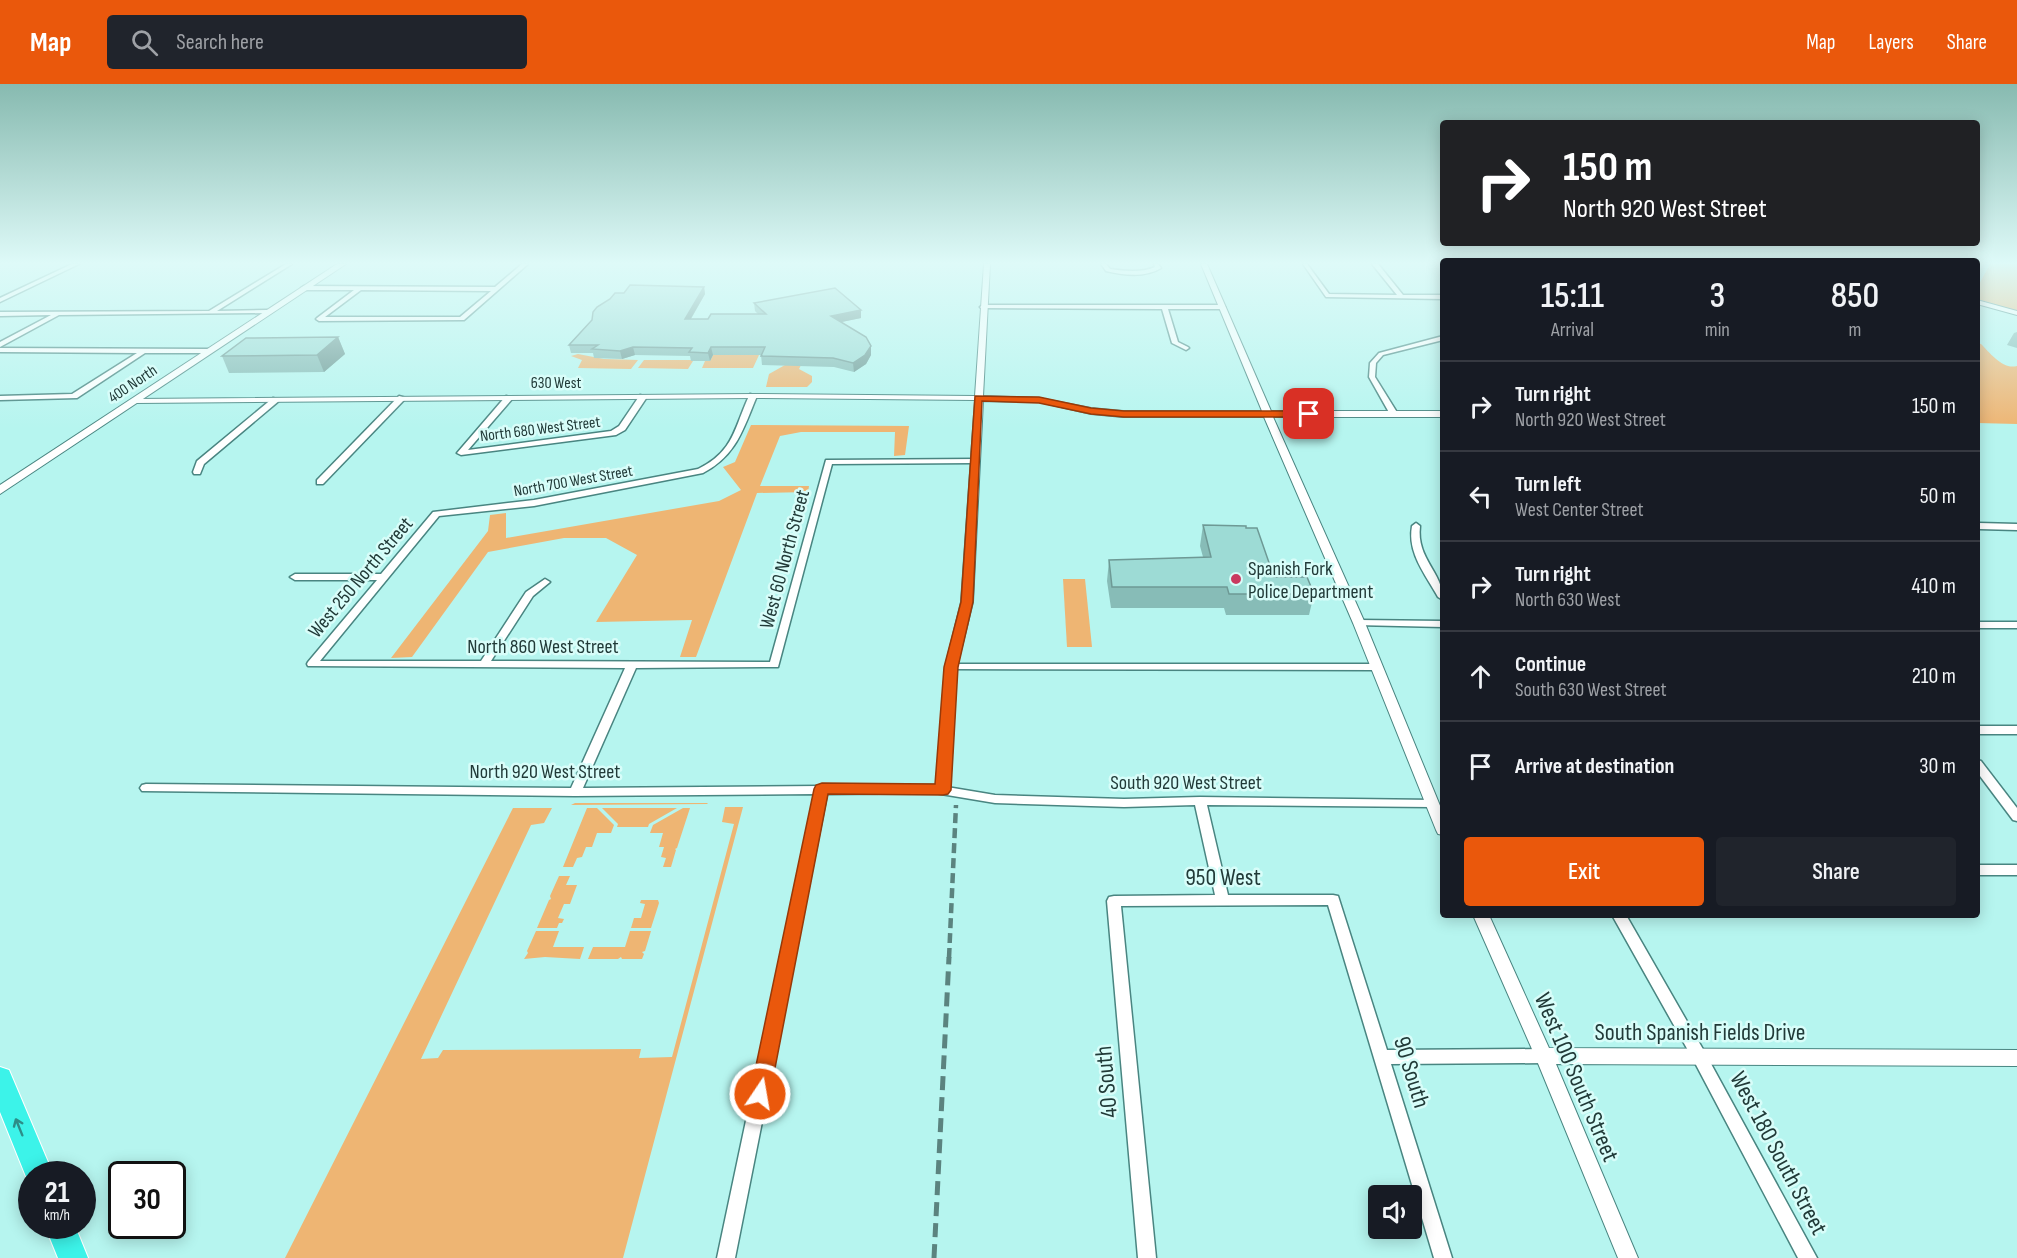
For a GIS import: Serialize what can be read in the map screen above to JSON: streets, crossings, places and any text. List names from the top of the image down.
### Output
{
  "streets": {
    "main road": ["400 North"],
    "street": [
      "630 West",
      "North 680 West Street",
      "North 700 West Street",
      "West 60 North Street",
      "West 250 North Street",
      "North 860 West Street",
      "North 920 West Street",
      "South 920 West Street",
      "950 West",
      "South Spanish Fields Drive",
      "90 South",
      "West 100 South Street",
      "40 South",
      "West 180 South Street"
    ]
  },
  "crossings": [
    ["630 West", "400 North"],
    ["630 West", "North 680 West Street"],
    ["630 West", "North 700 West Street"],
    ["North 700 West Street", "West 250 North Street"],
    ["West 60 North Street", "North 860 West Street"],
    ["West 250 North Street", "North 860 West Street"],
    ["North 920 West Street", "South 920 West Street"],
    ["950 West", "90 South"],
    ["950 West", "40 South"],
    ["South Spanish Fields Drive", "90 South"],
    ["South Spanish Fields Drive", "West 100 South Street"],
    ["South Spanish Fields Drive", "West 180 South Street"]
  ],
  "places": ["Spanish Fork Police Department"],
  "page": {
    "header": "Map",
    "search": "Search here",
    "nav": ["Map", "Layers", "Share"],
    "turn": ["150 m", "North 920 West Street"],
    "eta": [
      "15:11",
      "Arrival",
      "3",
      "min",
      "850",
      "m"
    ],
    "list": [
      {
        "name": "Turn right",
        "note": "North 920 West Street",
        "value": "150 m"
      },
      {
        "name": "Turn left",
        "note": "West Center Street",
        "value": "50 m"
      },
      {
        "name": "Turn right",
        "note": "North 630 West",
        "value": "410 m"
      },
      {
        "name": "Continue",
        "note": "South 630 West Street",
        "value": "210 m"
      },
      {
        "name": "Arrive at destination",
        "value": "30 m"
      }
    ],
    "buttons": ["Exit", "Share"],
    "speed": "21 km/h",
    "limit": "30"
  }
}
